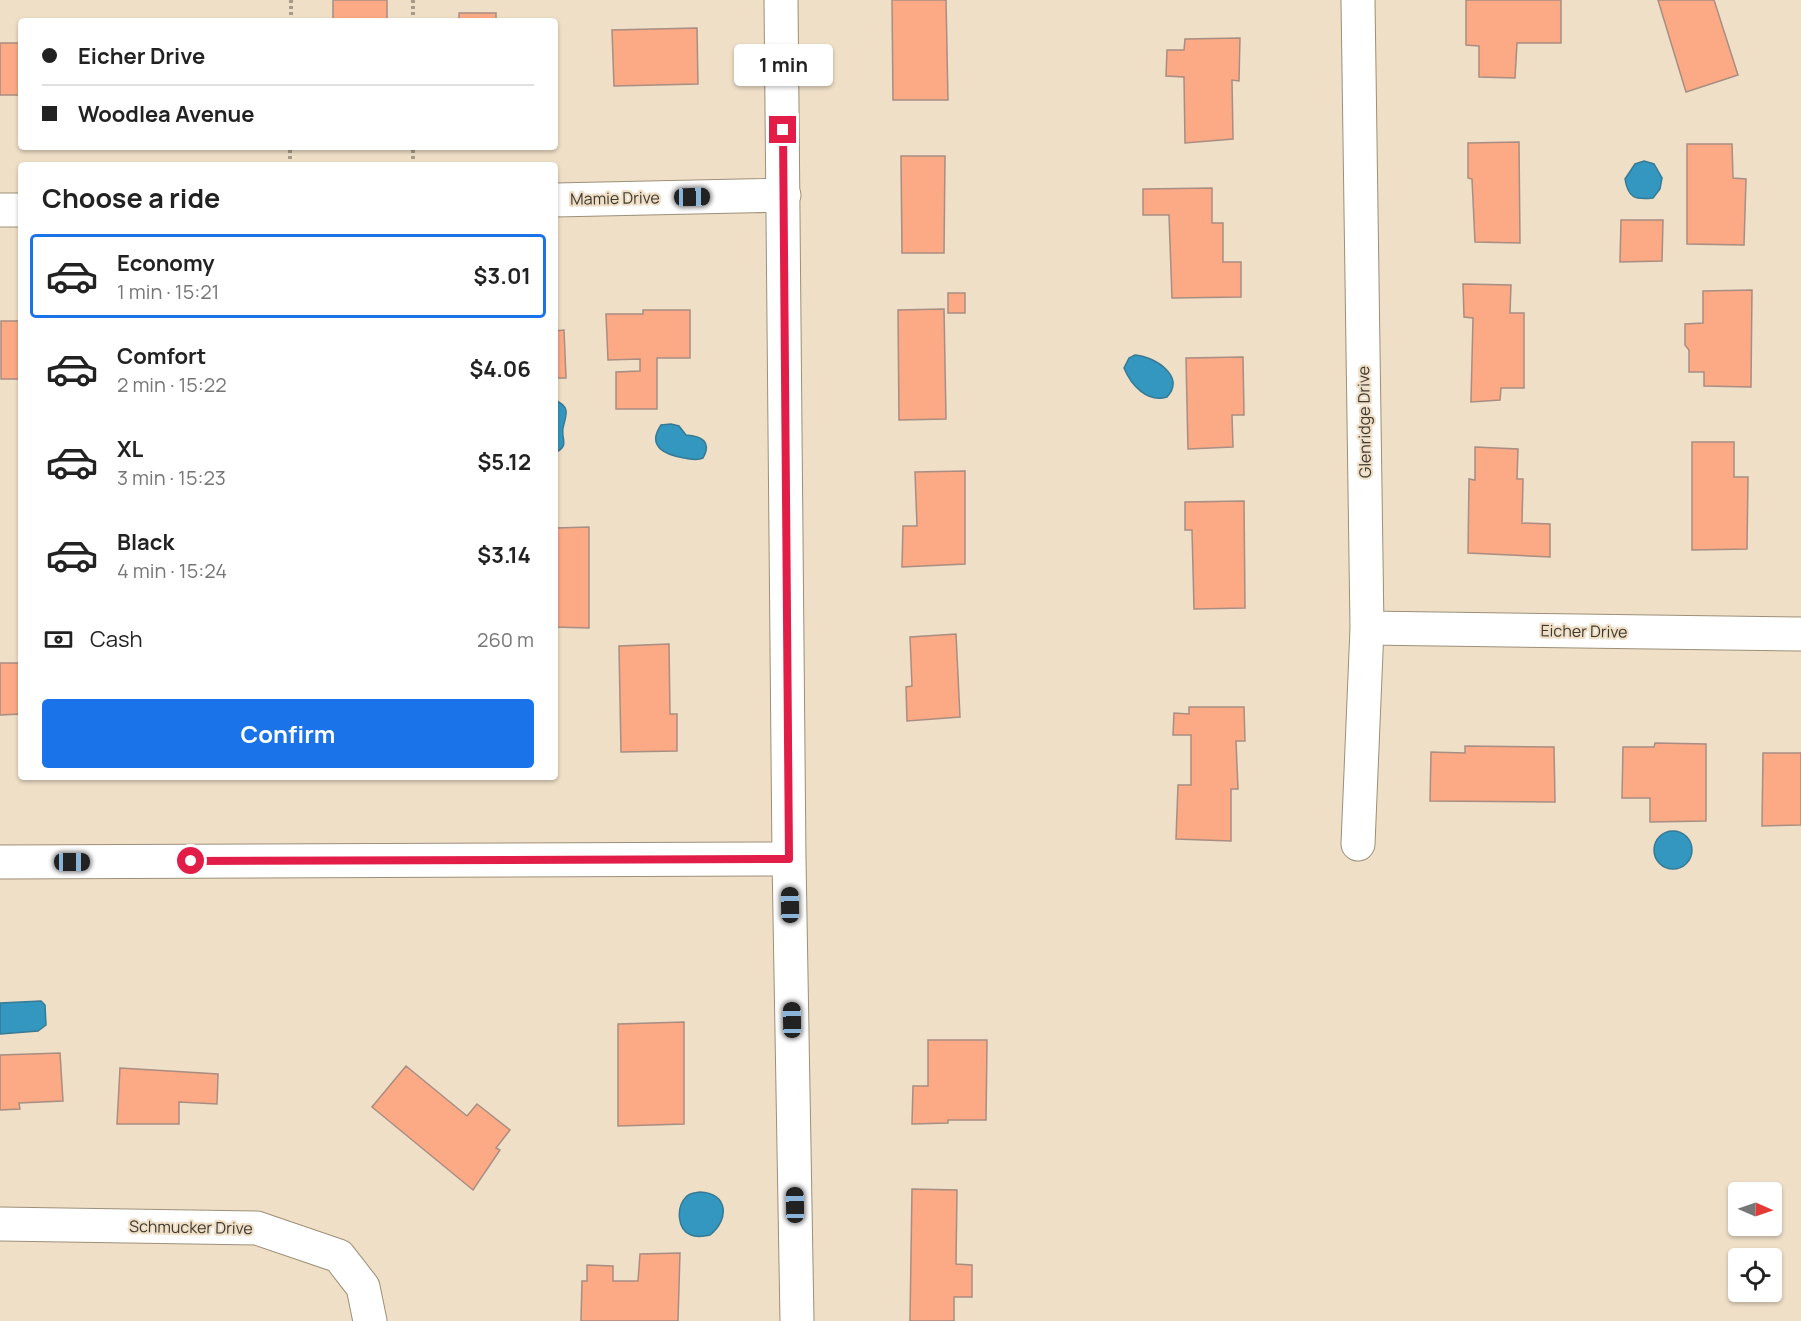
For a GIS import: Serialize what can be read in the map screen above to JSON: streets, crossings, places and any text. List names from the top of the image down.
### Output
{
  "streets": {
    "street": [
      "Mamie Drive",
      "Glenridge Drive",
      "Eicher Drive",
      "Schmucker Drive"
    ]
  },
  "crossings": [
    ["Glenridge Drive", "Eicher Drive"]
  ],
  "north": "right",
  "page": {
    "banner": ["Eicher Drive", "Woodlea Avenue"],
    "bubble": "1 min",
    "heading": "Choose a ride",
    "list": [
      {
        "name": "Economy",
        "note": "1 min · 15:21",
        "value": "$3.01"
      },
      {
        "name": "Comfort",
        "note": "2 min · 15:22",
        "value": "$4.06"
      },
      {
        "name": "XL",
        "note": "3 min · 15:23",
        "value": "$5.12"
      },
      {
        "name": "Black",
        "note": "4 min · 15:24",
        "value": "$3.14"
      }
    ],
    "pay": ["Cash", "260 m"],
    "buttons": "Confirm"
  }
}
